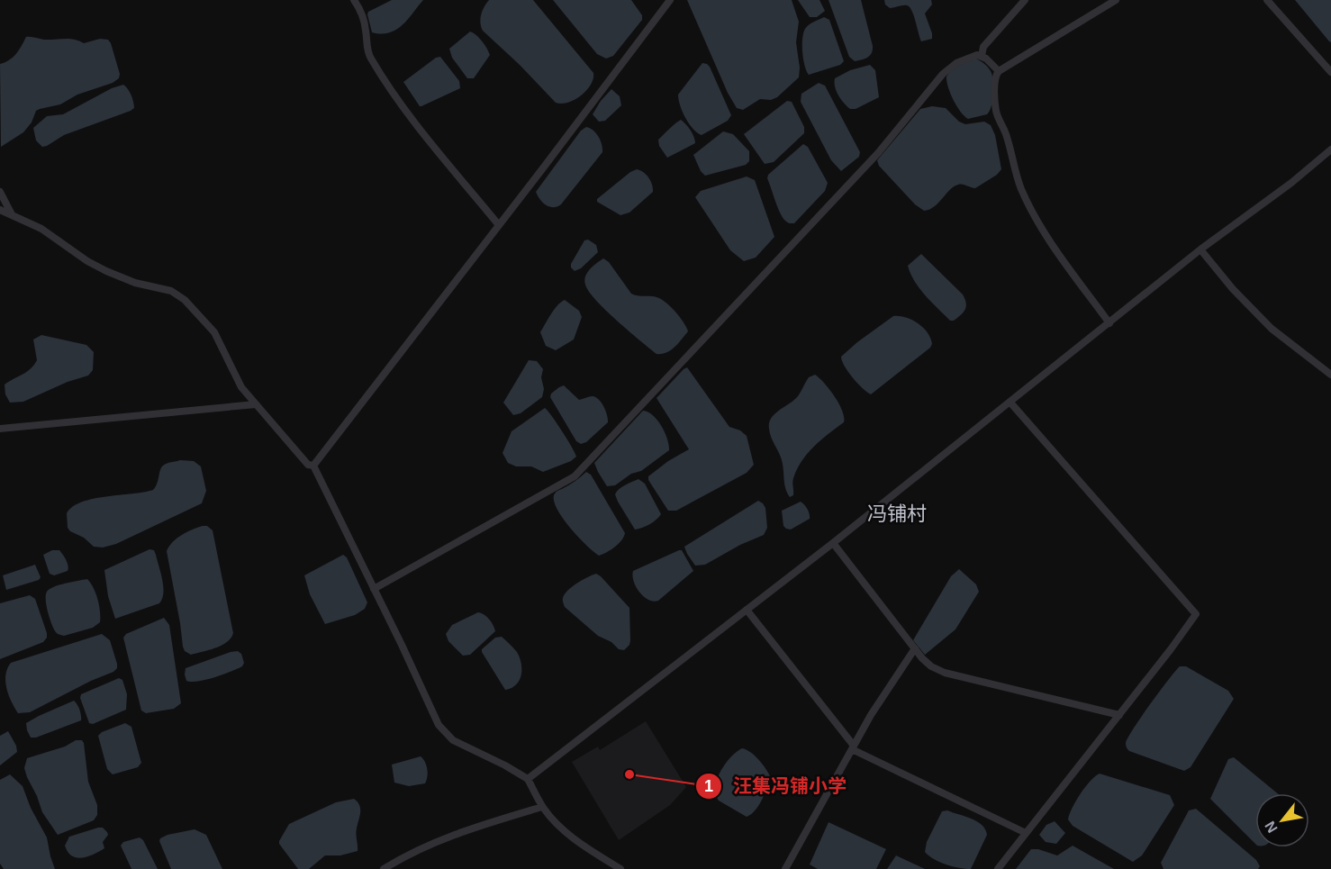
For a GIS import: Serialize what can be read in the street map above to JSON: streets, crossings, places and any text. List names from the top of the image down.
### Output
{
  "districts": ["冯铺村"],
  "places": ["汪集冯铺小学"],
  "north": "bottom left"
}
